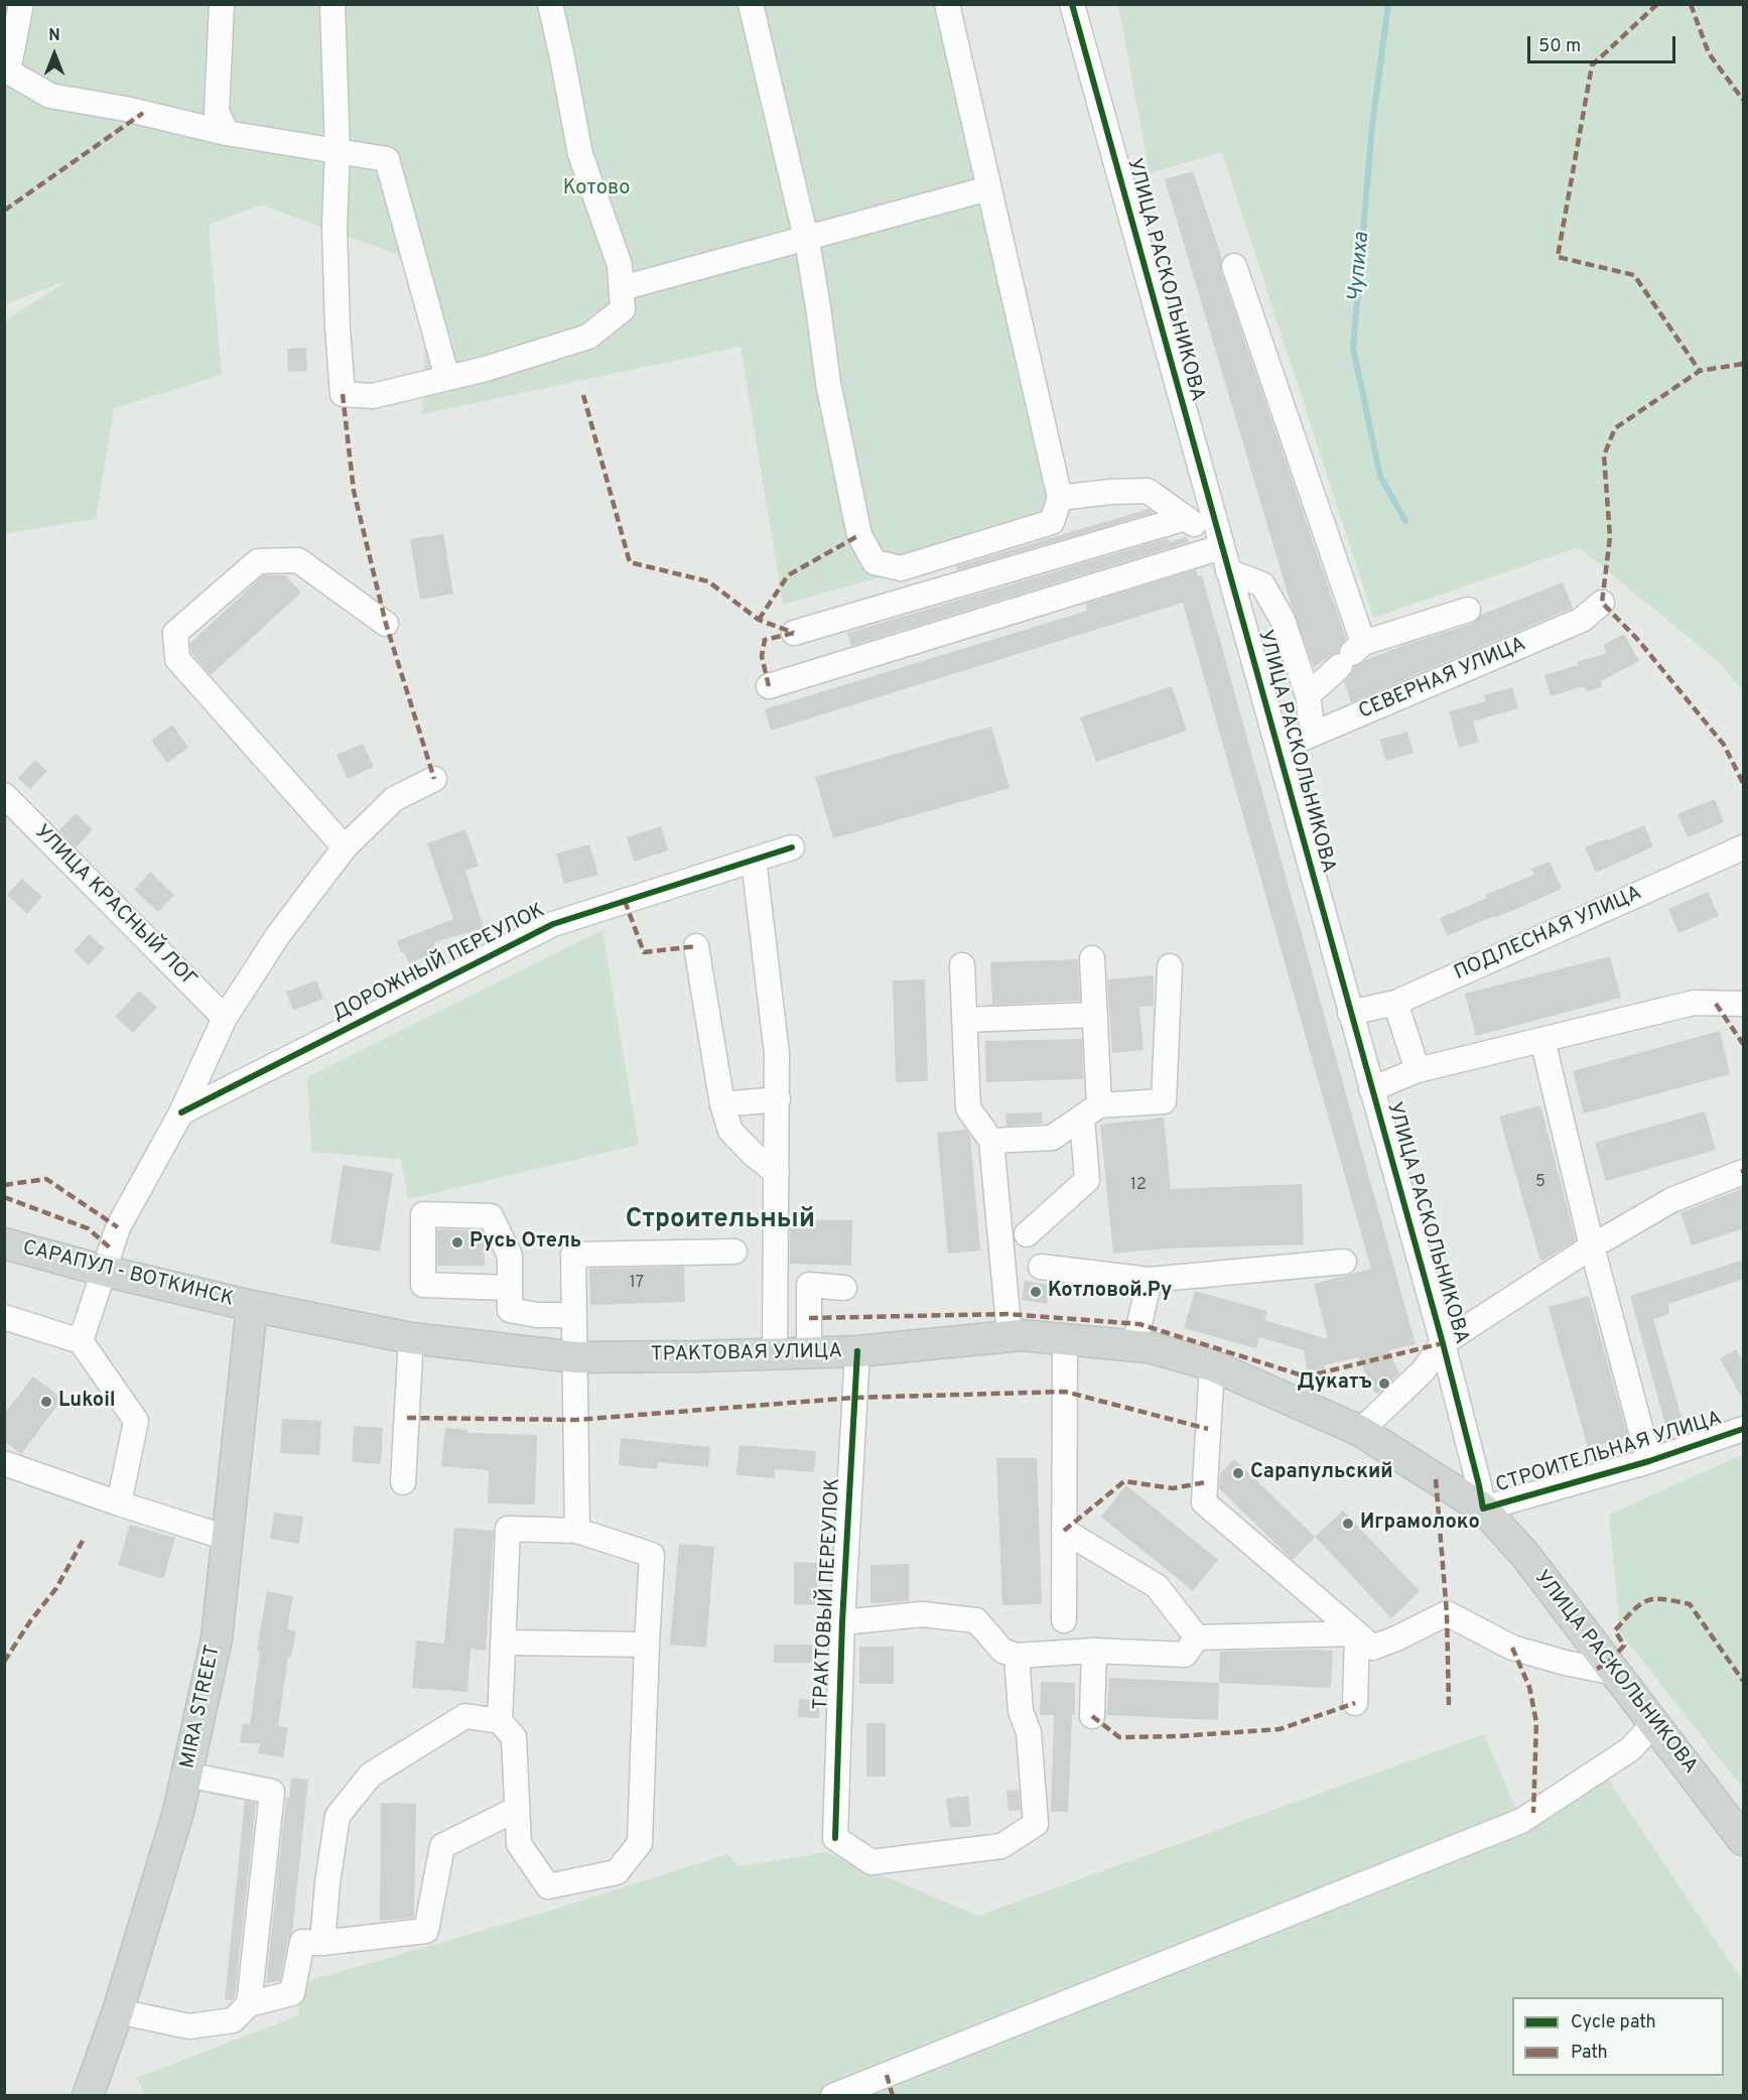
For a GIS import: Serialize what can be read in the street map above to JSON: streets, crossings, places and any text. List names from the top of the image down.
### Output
{
  "streets": {
    "main road": [
      "УЛИЦА РАСКОЛЬНИКОВА",
      "САРАПУЛ - ВОТКИНСК",
      "ТРАКТОВАЯ УЛИЦА",
      "MIRA STREET"
    ],
    "street": [
      "СЕВЕРНАЯ УЛИЦА",
      "УЛИЦА КРАСНЫЙ ЛОГ",
      "ПОДЛЕСНАЯ УЛИЦА",
      "ДОРОЖНЫЙ ПЕРЕУЛОК",
      "СТРОИТЕЛЬНАЯ УЛИЦА",
      "ТРАКТОВЫЙ ПЕРЕУЛОК"
    ]
  },
  "crossings": [
    ["УЛИЦА РАСКОЛЬНИКОВА", "СЕВЕРНАЯ УЛИЦА"],
    ["УЛИЦА РАСКОЛЬНИКОВА", "ПОДЛЕСНАЯ УЛИЦА"],
    ["УЛИЦА РАСКОЛЬНИКОВА", "ТРАКТОВАЯ УЛИЦА"],
    ["УЛИЦА РАСКОЛЬНИКОВА", "СТРОИТЕЛЬНАЯ УЛИЦА"],
    ["САРАПУЛ - ВОТКИНСК", "ТРАКТОВАЯ УЛИЦА"],
    ["САРАПУЛ - ВОТКИНСК", "MIRA STREET"],
    ["ТРАКТОВАЯ УЛИЦА", "ТРАКТОВЫЙ ПЕРЕУЛОК"],
    ["ТРАКТОВАЯ УЛИЦА", "MIRA STREET"]
  ],
  "districts": ["Строительный"],
  "water": ["Чупиха"],
  "parks": ["Котово"],
  "places": [
    "Русь Отель",
    "Котловой.Ру",
    "Дукатъ",
    "Lukoil",
    "Сарапульский",
    "Играмолоко"
  ],
  "house_numbers": ["5", "12", "17"],
  "legend": ["Cycle path", "Path"],
  "scale_bar": "50 m",
  "north": "top"
}
